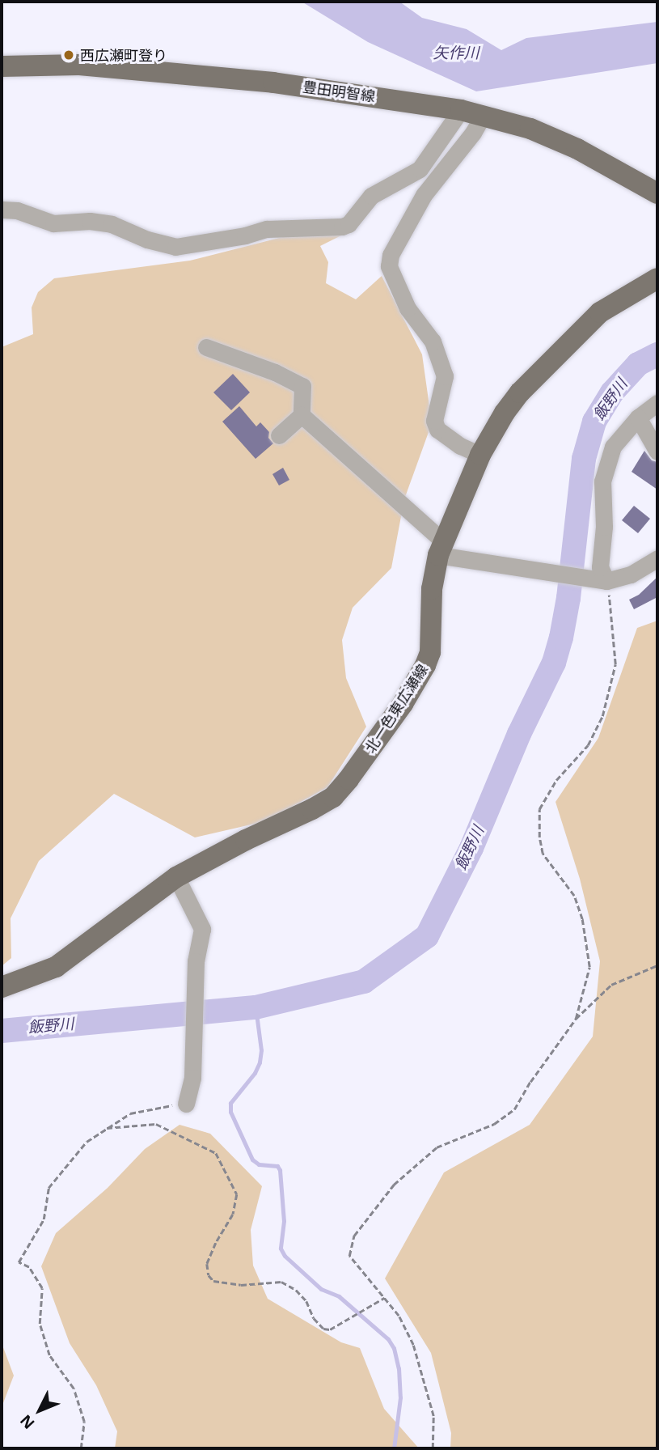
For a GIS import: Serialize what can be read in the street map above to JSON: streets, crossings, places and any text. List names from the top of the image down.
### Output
{
  "streets": {
    "main road": ["豊田明智線", "北一色東広瀬線"]
  },
  "water": ["矢作川", "飯野川"],
  "places": ["西広瀬町登り"],
  "north": "bottom left"
}
